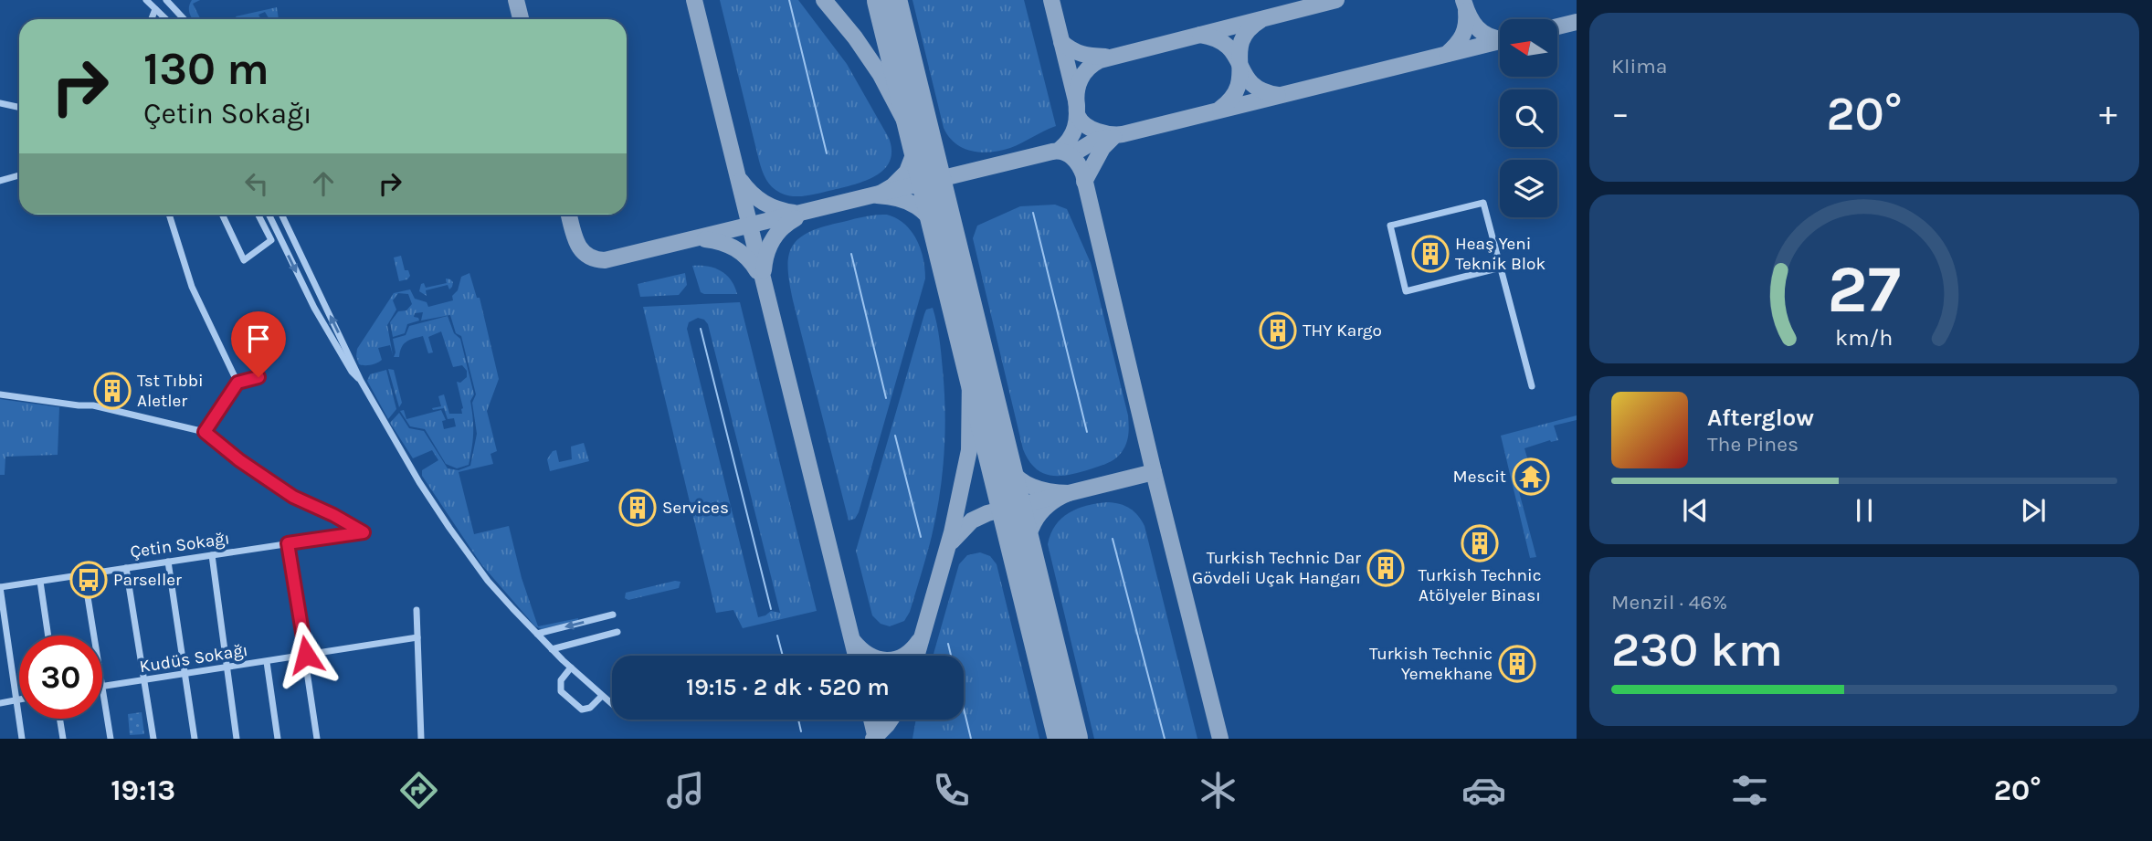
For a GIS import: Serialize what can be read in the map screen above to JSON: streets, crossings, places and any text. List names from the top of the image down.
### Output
{
  "streets": {
    "street": ["Çetin Sokağı", "Kudüs Sokağı"]
  },
  "places": {
    "building": [
      "Heaş Yeni Teknik Blok",
      "THY Kargo",
      "Tst Tıbbi Aletler",
      "Services",
      "Turkish Technic Atölyeler Binası",
      "Turkish Technic Dar Gövdeli Uçak Hangarı",
      "Turkish Technic Yemekhane"
    ],
    "temple": ["Mescit"],
    "bus stop": ["Parseller"]
  },
  "north": "left",
  "page": {
    "tile": [
      "Klima",
      ["Menzil · 46%", "230 km"]
    ],
    "turn": ["130 m", "Çetin Sokağı"],
    "heat": ["−", "20°", "+"],
    "song": ["Afterglow", "The Pines"],
    "limit": "30",
    "trip": "19:15 · 2 dk · 520 m",
    "tabs": ["19:13", "20°"],
    "gauge": ["27", "km/h"]
  }
}
